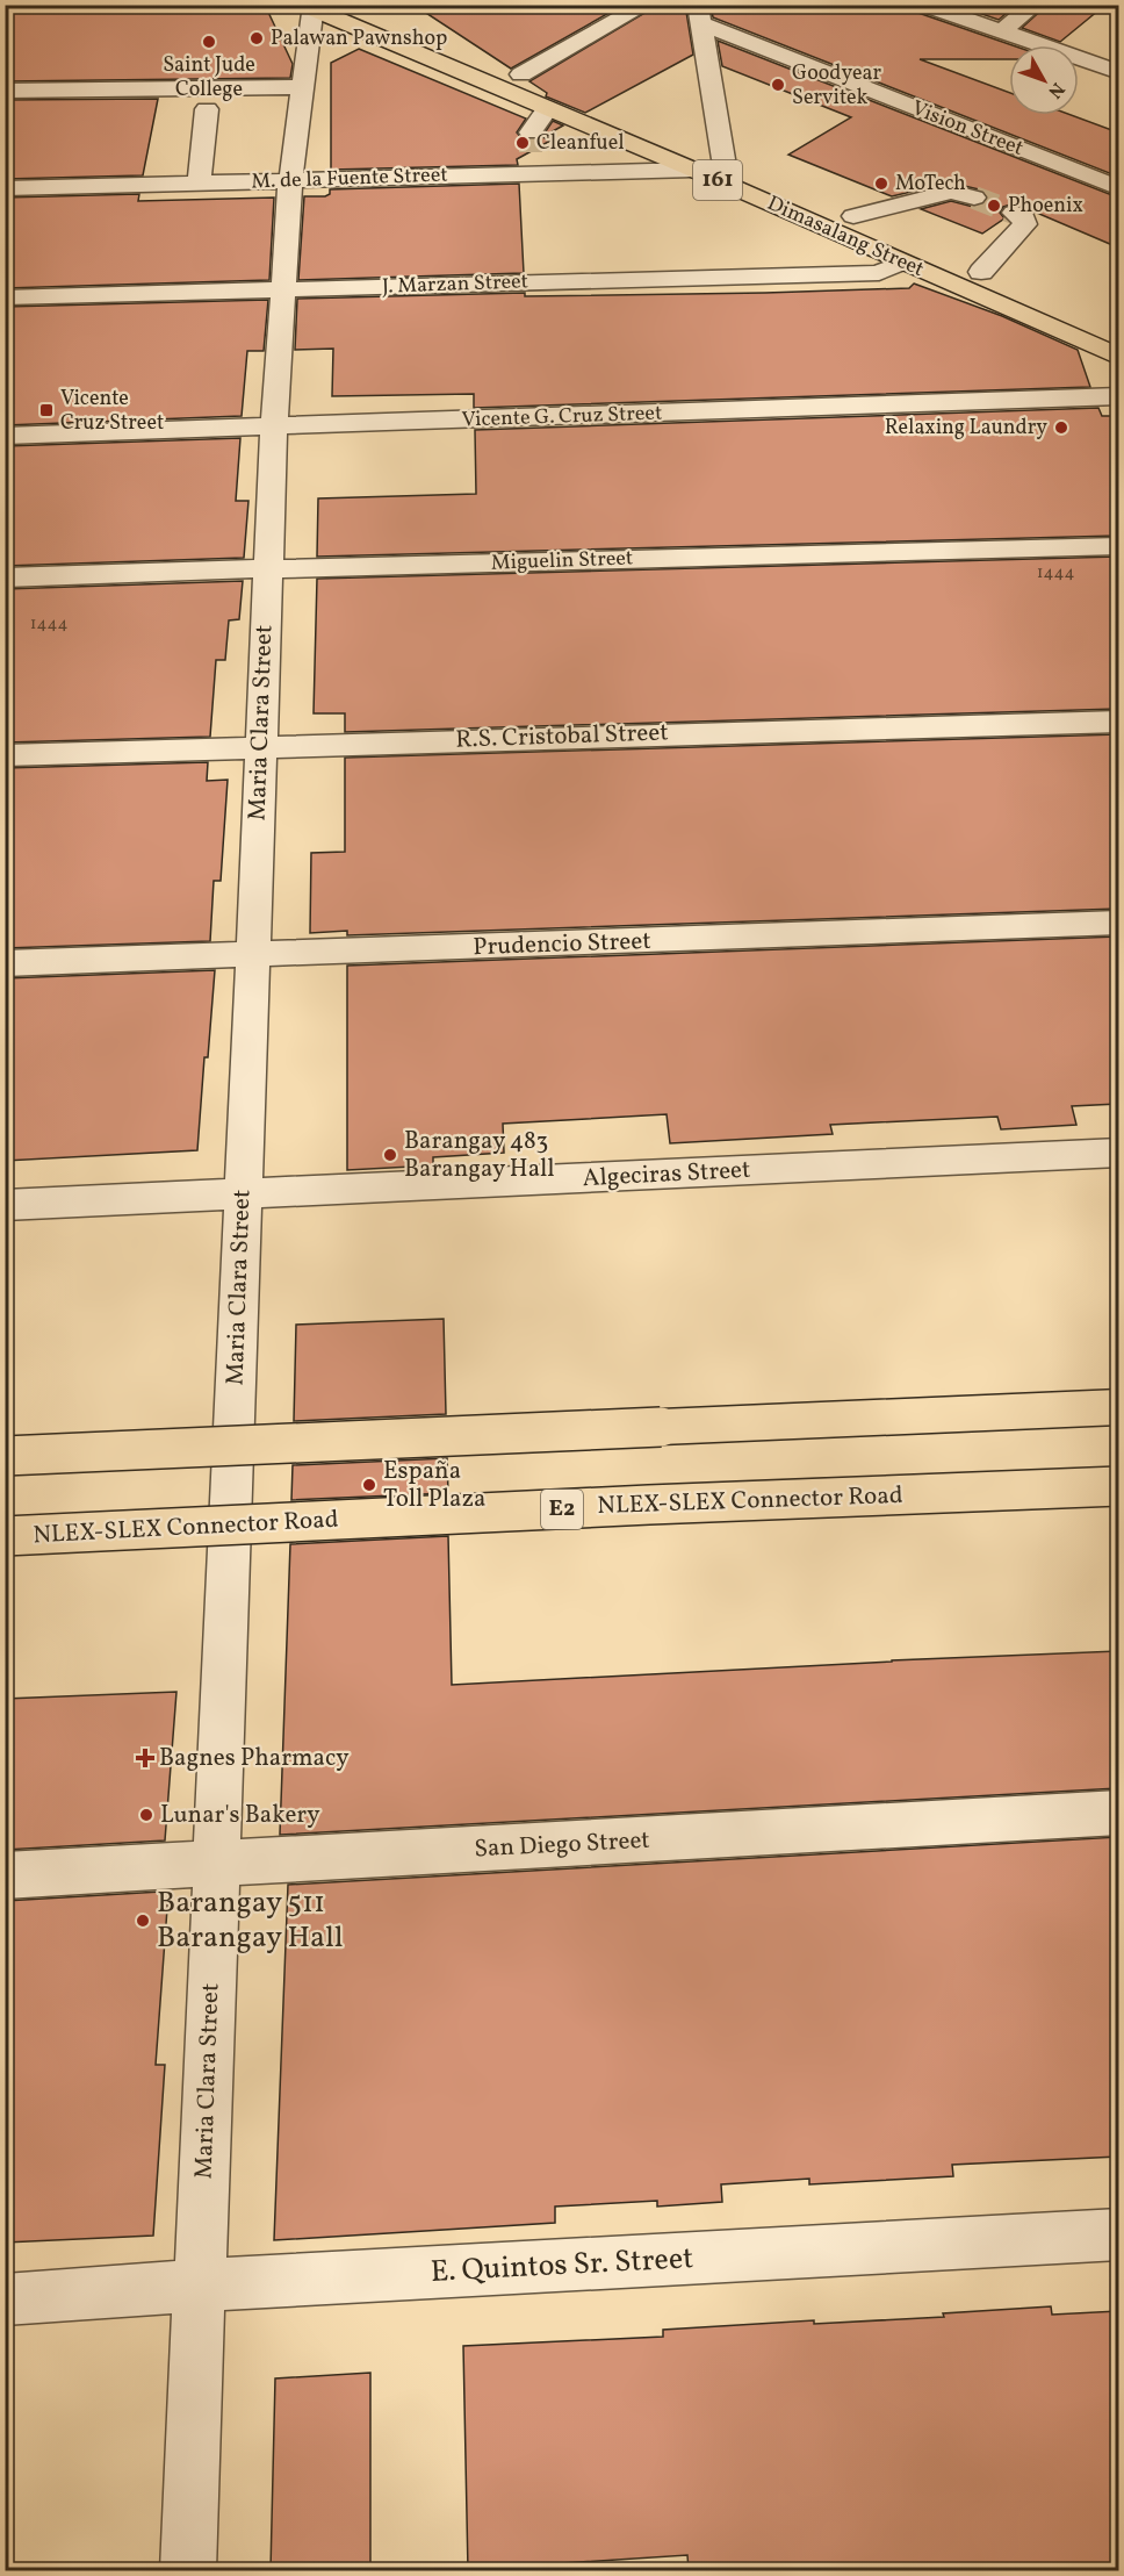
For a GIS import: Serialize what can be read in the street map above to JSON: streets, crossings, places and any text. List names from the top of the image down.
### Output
{
  "streets": {
    "main road": [
      "161",
      "Dimasalang Street",
      "NLEX-SLEX Connector Road",
      "E2"
    ],
    "street": [
      "Vision Street",
      "M. de la Fuente Street",
      "J. Marzan Street",
      "Vicente G. Cruz Street",
      "Miguelin Street",
      "Maria Clara Street",
      "R.S. Cristobal Street",
      "Prudencio Street",
      "Algeciras Street",
      "San Diego Street",
      "E. Quintos Sr. Street"
    ]
  },
  "crossings": [
    ["M. de la Fuente Street", "Dimasalang Street"],
    ["M. de la Fuente Street", "Maria Clara Street"],
    ["Dimasalang Street", "J. Marzan Street"],
    ["Dimasalang Street", "Maria Clara Street"],
    ["J. Marzan Street", "Maria Clara Street"],
    ["Vicente G. Cruz Street", "Maria Clara Street"],
    ["Miguelin Street", "Maria Clara Street"],
    ["Maria Clara Street", "R.S. Cristobal Street"],
    ["Maria Clara Street", "Prudencio Street"],
    ["Maria Clara Street", "Algeciras Street"],
    ["Maria Clara Street", "San Diego Street"],
    ["Maria Clara Street", "E. Quintos Sr. Street"]
  ],
  "places": {
    "other": [
      "Palawan Pawnshop",
      "Saint Jude College",
      "Goodyear Servitek",
      "Cleanfuel",
      "MoTech",
      "Phoenix",
      "Relaxing Laundry",
      "Barangay 483 Barangay Hall",
      "España Toll Plaza",
      "Lunar's Bakery",
      "Barangay 511 Barangay Hall"
    ],
    "transit": ["Vicente Cruz Street"],
    "health": ["Bagnes Pharmacy"]
  },
  "house_numbers": ["1444", "1444"],
  "north": "bottom right"
}
